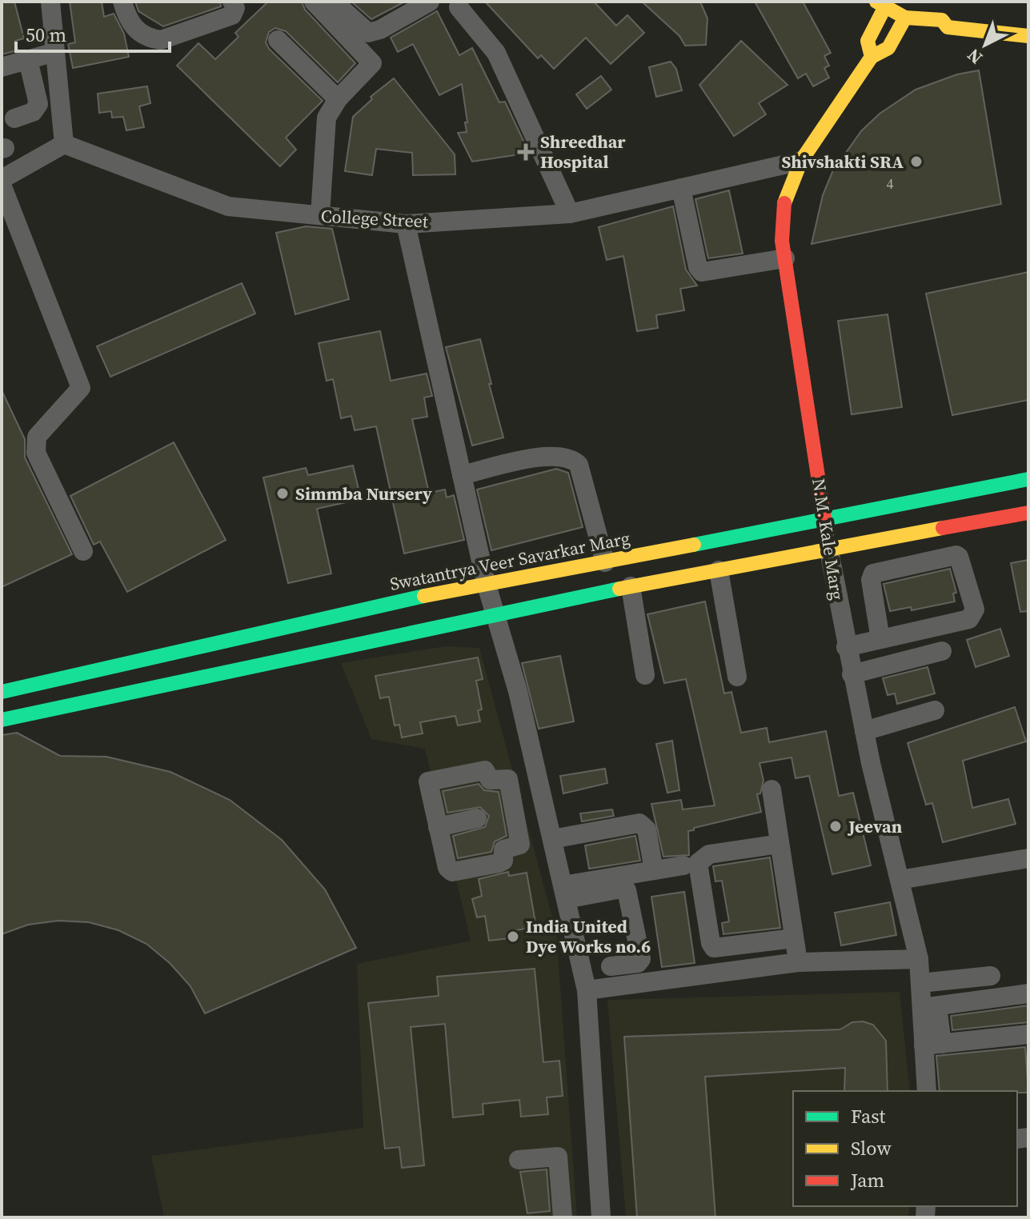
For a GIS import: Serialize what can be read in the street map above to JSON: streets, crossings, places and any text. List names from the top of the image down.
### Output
{
  "streets": {
    "main road": ["N.M. Kale Marg", "Swatantrya Veer Savarkar Marg"],
    "street": ["College Street"]
  },
  "crossings": [
    ["College Street", "N.M. Kale Marg"],
    ["N.M. Kale Marg", "Swatantrya Veer Savarkar Marg"]
  ],
  "places": {
    "health": ["Shreedhar Hospital"],
    "other": [
      "Shivshakti SRA",
      "Simmba Nursery",
      "Jeevan",
      "India United Dye Works no.6"
    ]
  },
  "house_numbers": ["4"],
  "legend": ["Fast", "Slow", "Jam"],
  "scale_bar": "50 m",
  "north": "bottom left"
}
